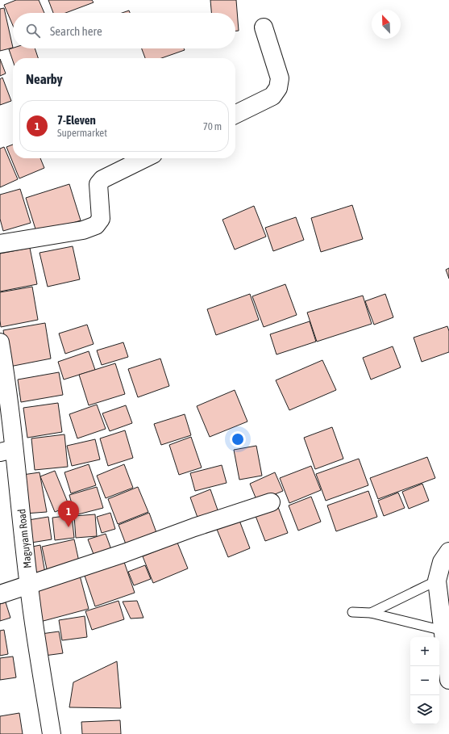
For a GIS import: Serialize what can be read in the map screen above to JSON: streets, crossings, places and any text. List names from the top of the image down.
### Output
{
  "streets": {
    "street": ["Maguyam Road"]
  },
  "north": "top left",
  "page": {
    "search": "Search here",
    "heading": "Nearby",
    "list": [
      {
        "mark": "1",
        "name": "7-Eleven",
        "note": "Supermarket",
        "value": "70 m"
      }
    ],
    "pins": "1",
    "map_buttons": ["+", "−"]
  }
}
